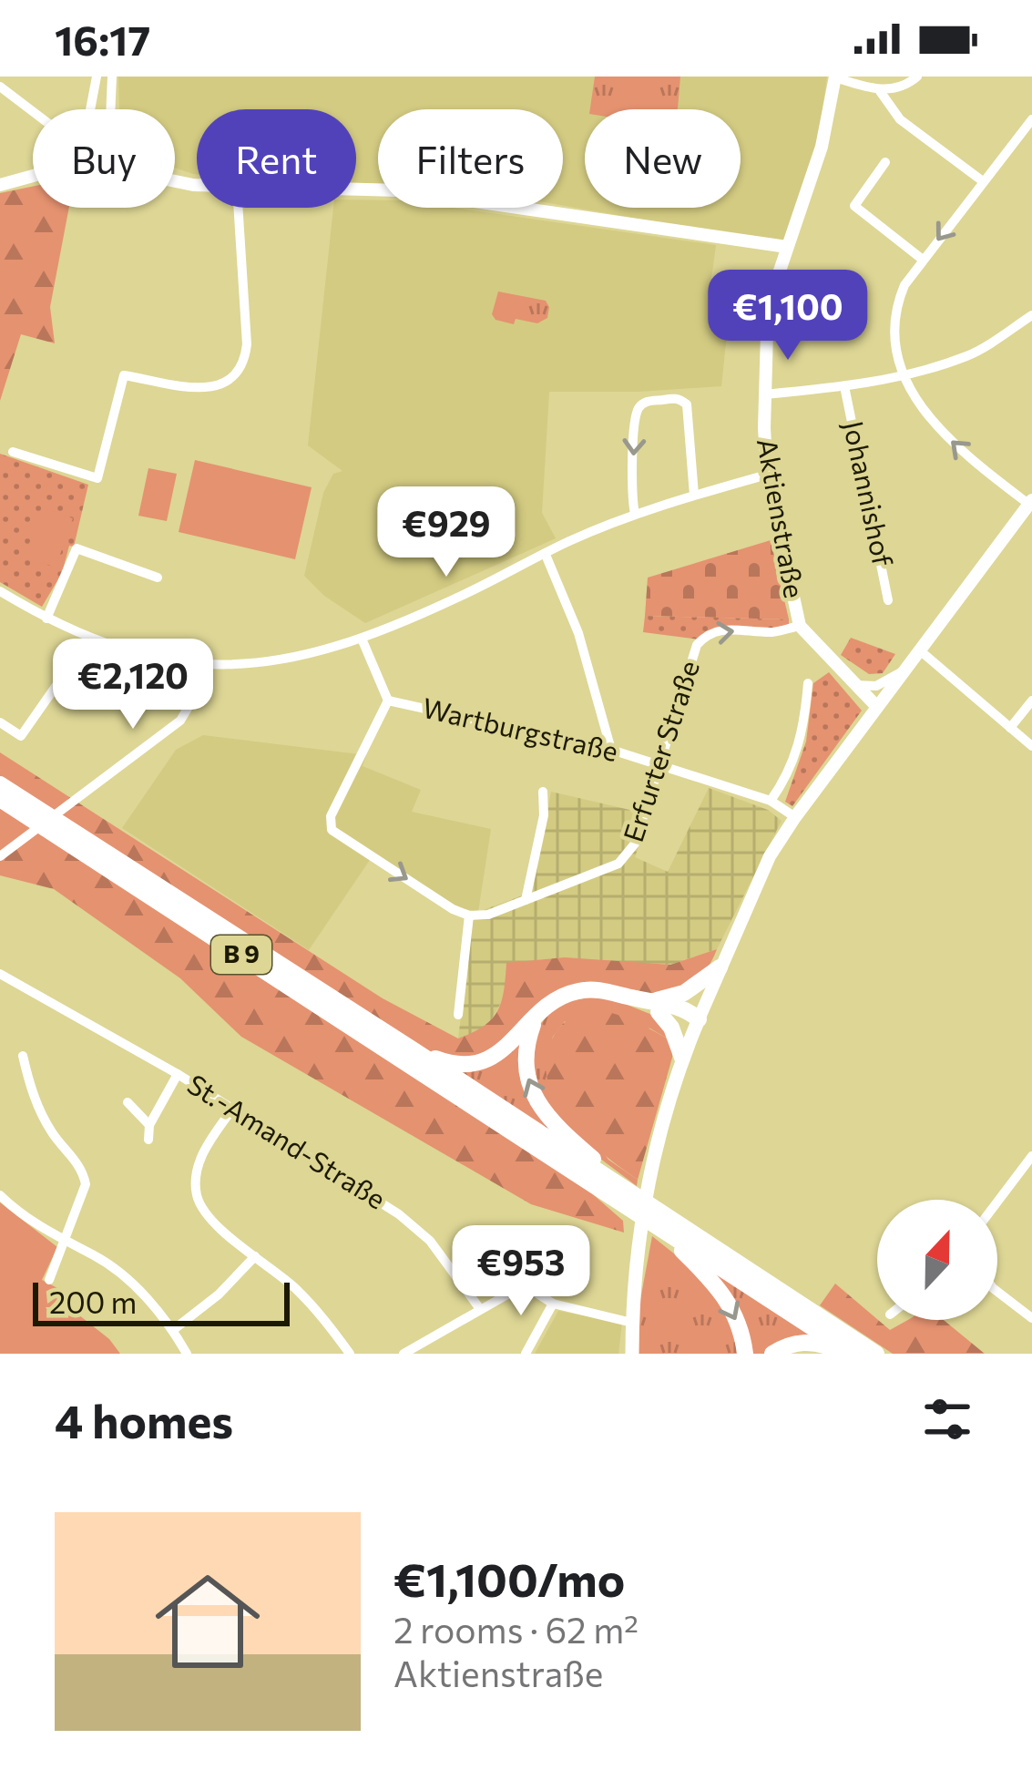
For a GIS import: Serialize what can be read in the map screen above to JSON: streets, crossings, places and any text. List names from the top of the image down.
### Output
{
  "streets": {
    "highway": ["B 9"],
    "street": [
      "Johannishof",
      "Aktienstraße",
      "Wartburgstraße",
      "Erfurter Straße",
      "St.-Amand-Straße"
    ]
  },
  "crossings": [
    ["Aktienstraße", "Erfurter Straße"],
    ["Wartburgstraße", "Erfurter Straße"]
  ],
  "one_way": ["Erfurter Straße"],
  "scale_bar": "200 m",
  "north": "top",
  "page": {
    "status": "16:17",
    "chip": [
      "Buy",
      "Rent",
      "Filters",
      "New"
    ],
    "price": [
      "€1,100",
      "€929",
      "€2,120",
      "€953"
    ],
    "scale": "200 m",
    "heading": "4 homes",
    "list": [
      {
        "name": "€1,100/mo",
        "note": "2 rooms · 62 m² · Aktienstraße"
      }
    ]
  }
}
